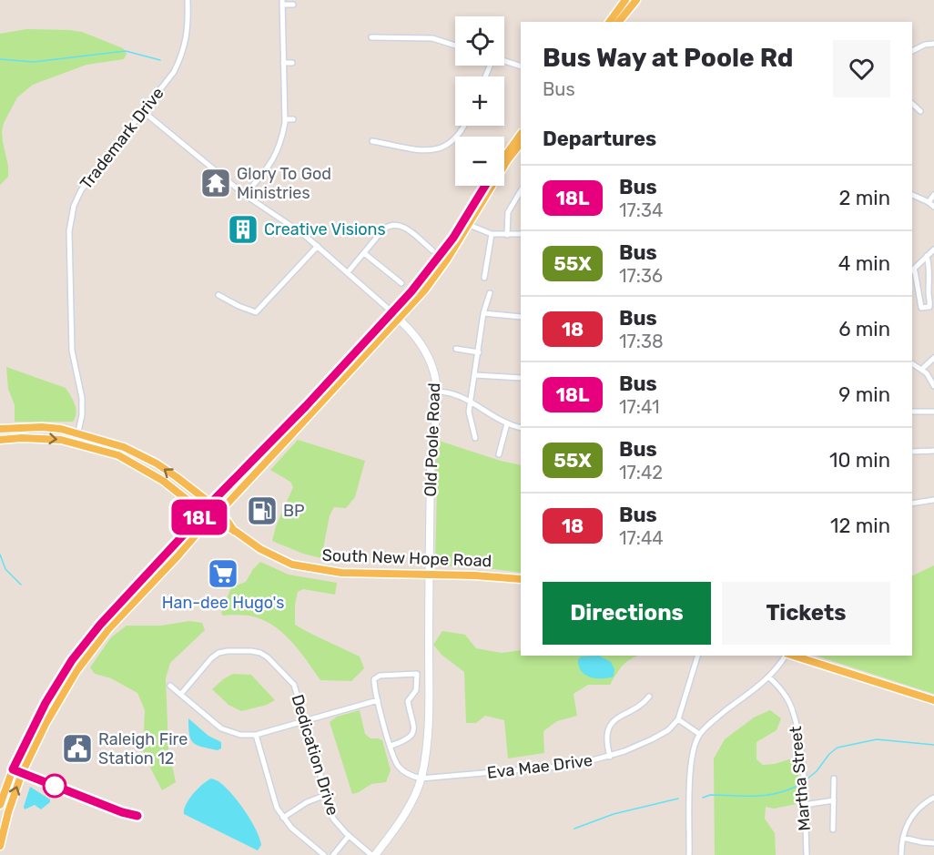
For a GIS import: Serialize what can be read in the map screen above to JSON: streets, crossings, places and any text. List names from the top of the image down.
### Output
{
  "streets": {
    "main road": ["South New Hope Road"],
    "street": [
      "Trademark Drive",
      "Old Poole Road",
      "Dedication Drive",
      "Eva Mae Drive",
      "Martha Street"
    ]
  },
  "crossings": [
    ["Trademark Drive", "Old Poole Road"],
    ["Trademark Drive", "South New Hope Road"],
    ["Old Poole Road", "South New Hope Road"],
    ["Old Poole Road", "Dedication Drive"],
    ["Old Poole Road", "Eva Mae Drive"]
  ],
  "places": {
    "temple": ["Glory To God Ministries"],
    "building": ["Creative Visions"],
    "fuel station": ["BP"],
    "supermarket": ["Han-dee Hugo's"],
    "public building": ["Raleigh Fire Station 12"]
  },
  "lines": ["bus line 18L"],
  "page": {
    "on_map": "18L",
    "map_buttons": ["+", "−"],
    "heading": [
      ["Bus Way at Poole Rd", "Bus"],
      "Departures"
    ],
    "list": [
      {
        "mark": "18L",
        "name": "Bus",
        "note": "17:34",
        "value": "2 min"
      },
      {
        "mark": "55X",
        "name": "Bus",
        "note": "17:36",
        "value": "4 min"
      },
      {
        "mark": "18",
        "name": "Bus",
        "note": "17:38",
        "value": "6 min"
      },
      {
        "mark": "18L",
        "name": "Bus",
        "note": "17:41",
        "value": "9 min"
      },
      {
        "mark": "55X",
        "name": "Bus",
        "note": "17:42",
        "value": "10 min"
      },
      {
        "mark": "18",
        "name": "Bus",
        "note": "17:44",
        "value": "12 min"
      }
    ],
    "buttons": ["Directions", "Tickets"]
  }
}
